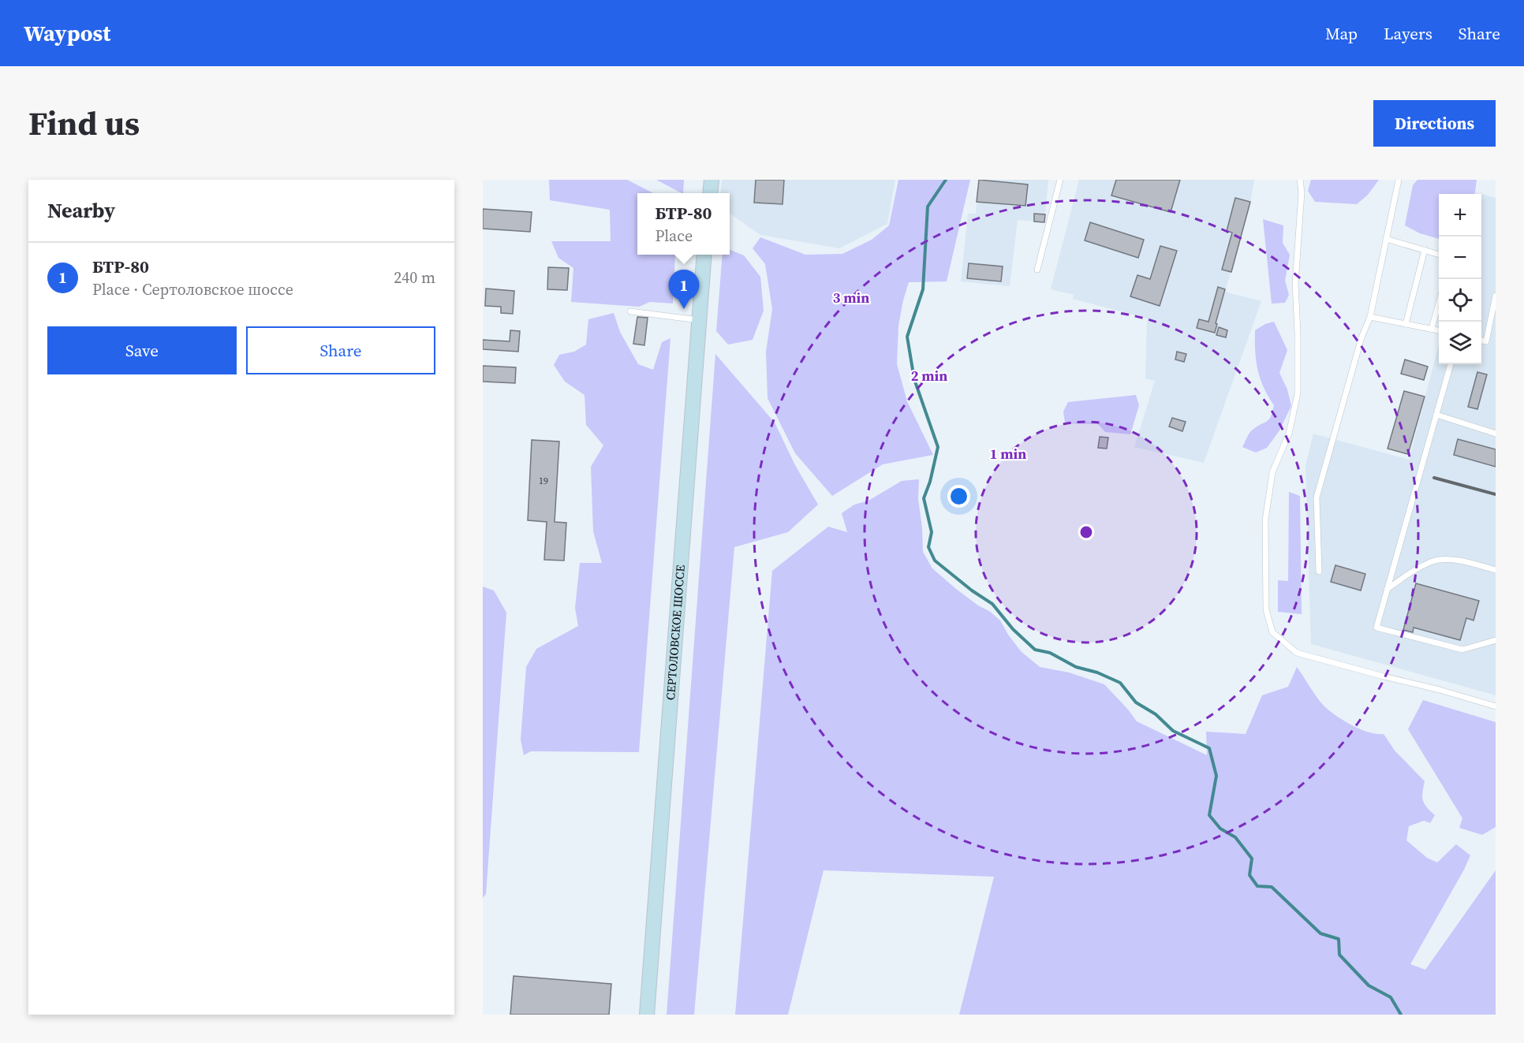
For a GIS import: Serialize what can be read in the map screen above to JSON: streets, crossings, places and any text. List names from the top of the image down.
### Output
{
  "streets": {
    "main road": ["СЕРТОЛОВСКОЕ ШОССЕ"]
  },
  "house_numbers": ["19"],
  "page": {
    "header": "Waypost",
    "nav": ["Map", "Layers", "Share"],
    "title": "Find us",
    "buttons": [
      "Directions",
      ["Save", "Share"]
    ],
    "heading": "Nearby",
    "popup": ["БТР-80", "Place"],
    "map_buttons": ["+", "−"],
    "list": [
      {
        "mark": "1",
        "name": "БТР-80",
        "note": "Place · Сертоловское шоссе",
        "value": "240 m"
      }
    ],
    "pins": "1"
  },
  "rings": ["3 min", "2 min", "1 min"]
}
